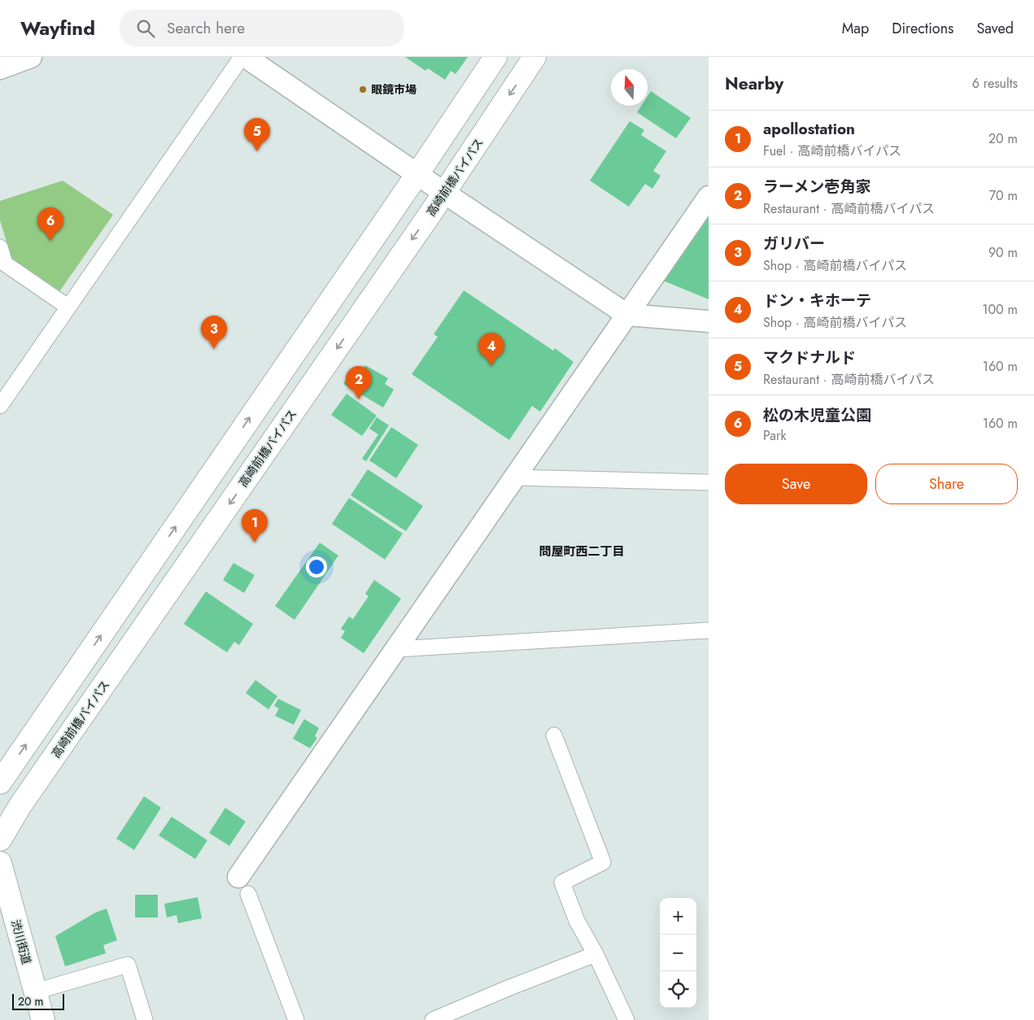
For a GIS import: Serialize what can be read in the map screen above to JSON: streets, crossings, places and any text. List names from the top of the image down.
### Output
{
  "streets": {
    "main road": ["高崎前橋バイパス", "渋川街道"]
  },
  "districts": ["問屋町西二丁目"],
  "places": ["眼鏡市場"],
  "scale_bar": "20 m",
  "north": "top",
  "page": {
    "header": "Wayfind",
    "search": "Search here",
    "nav": ["Map", "Directions", "Saved"],
    "heading": ["Nearby", "6 results"],
    "list": [
      {
        "mark": "1",
        "name": "apollostation",
        "note": "Fuel · 高崎前橋バイパス",
        "value": "20 m"
      },
      {
        "mark": "2",
        "name": "ラーメン壱角家",
        "note": "Restaurant · 高崎前橋バイパス",
        "value": "70 m"
      },
      {
        "mark": "3",
        "name": "ガリバー",
        "note": "Shop · 高崎前橋バイパス",
        "value": "90 m"
      },
      {
        "mark": "4",
        "name": "ドン・キホーテ",
        "note": "Shop · 高崎前橋バイパス",
        "value": "100 m"
      },
      {
        "mark": "5",
        "name": "マクドナルド",
        "note": "Restaurant · 高崎前橋バイパス",
        "value": "160 m"
      },
      {
        "mark": "6",
        "name": "松の木児童公園",
        "note": "Park",
        "value": "160 m"
      }
    ],
    "pins": [
      "5",
      "6",
      "3",
      "4",
      "2",
      "1"
    ],
    "buttons": ["Save", "Share"],
    "map_buttons": ["+", "−"],
    "scale": "20 m"
  }
}
